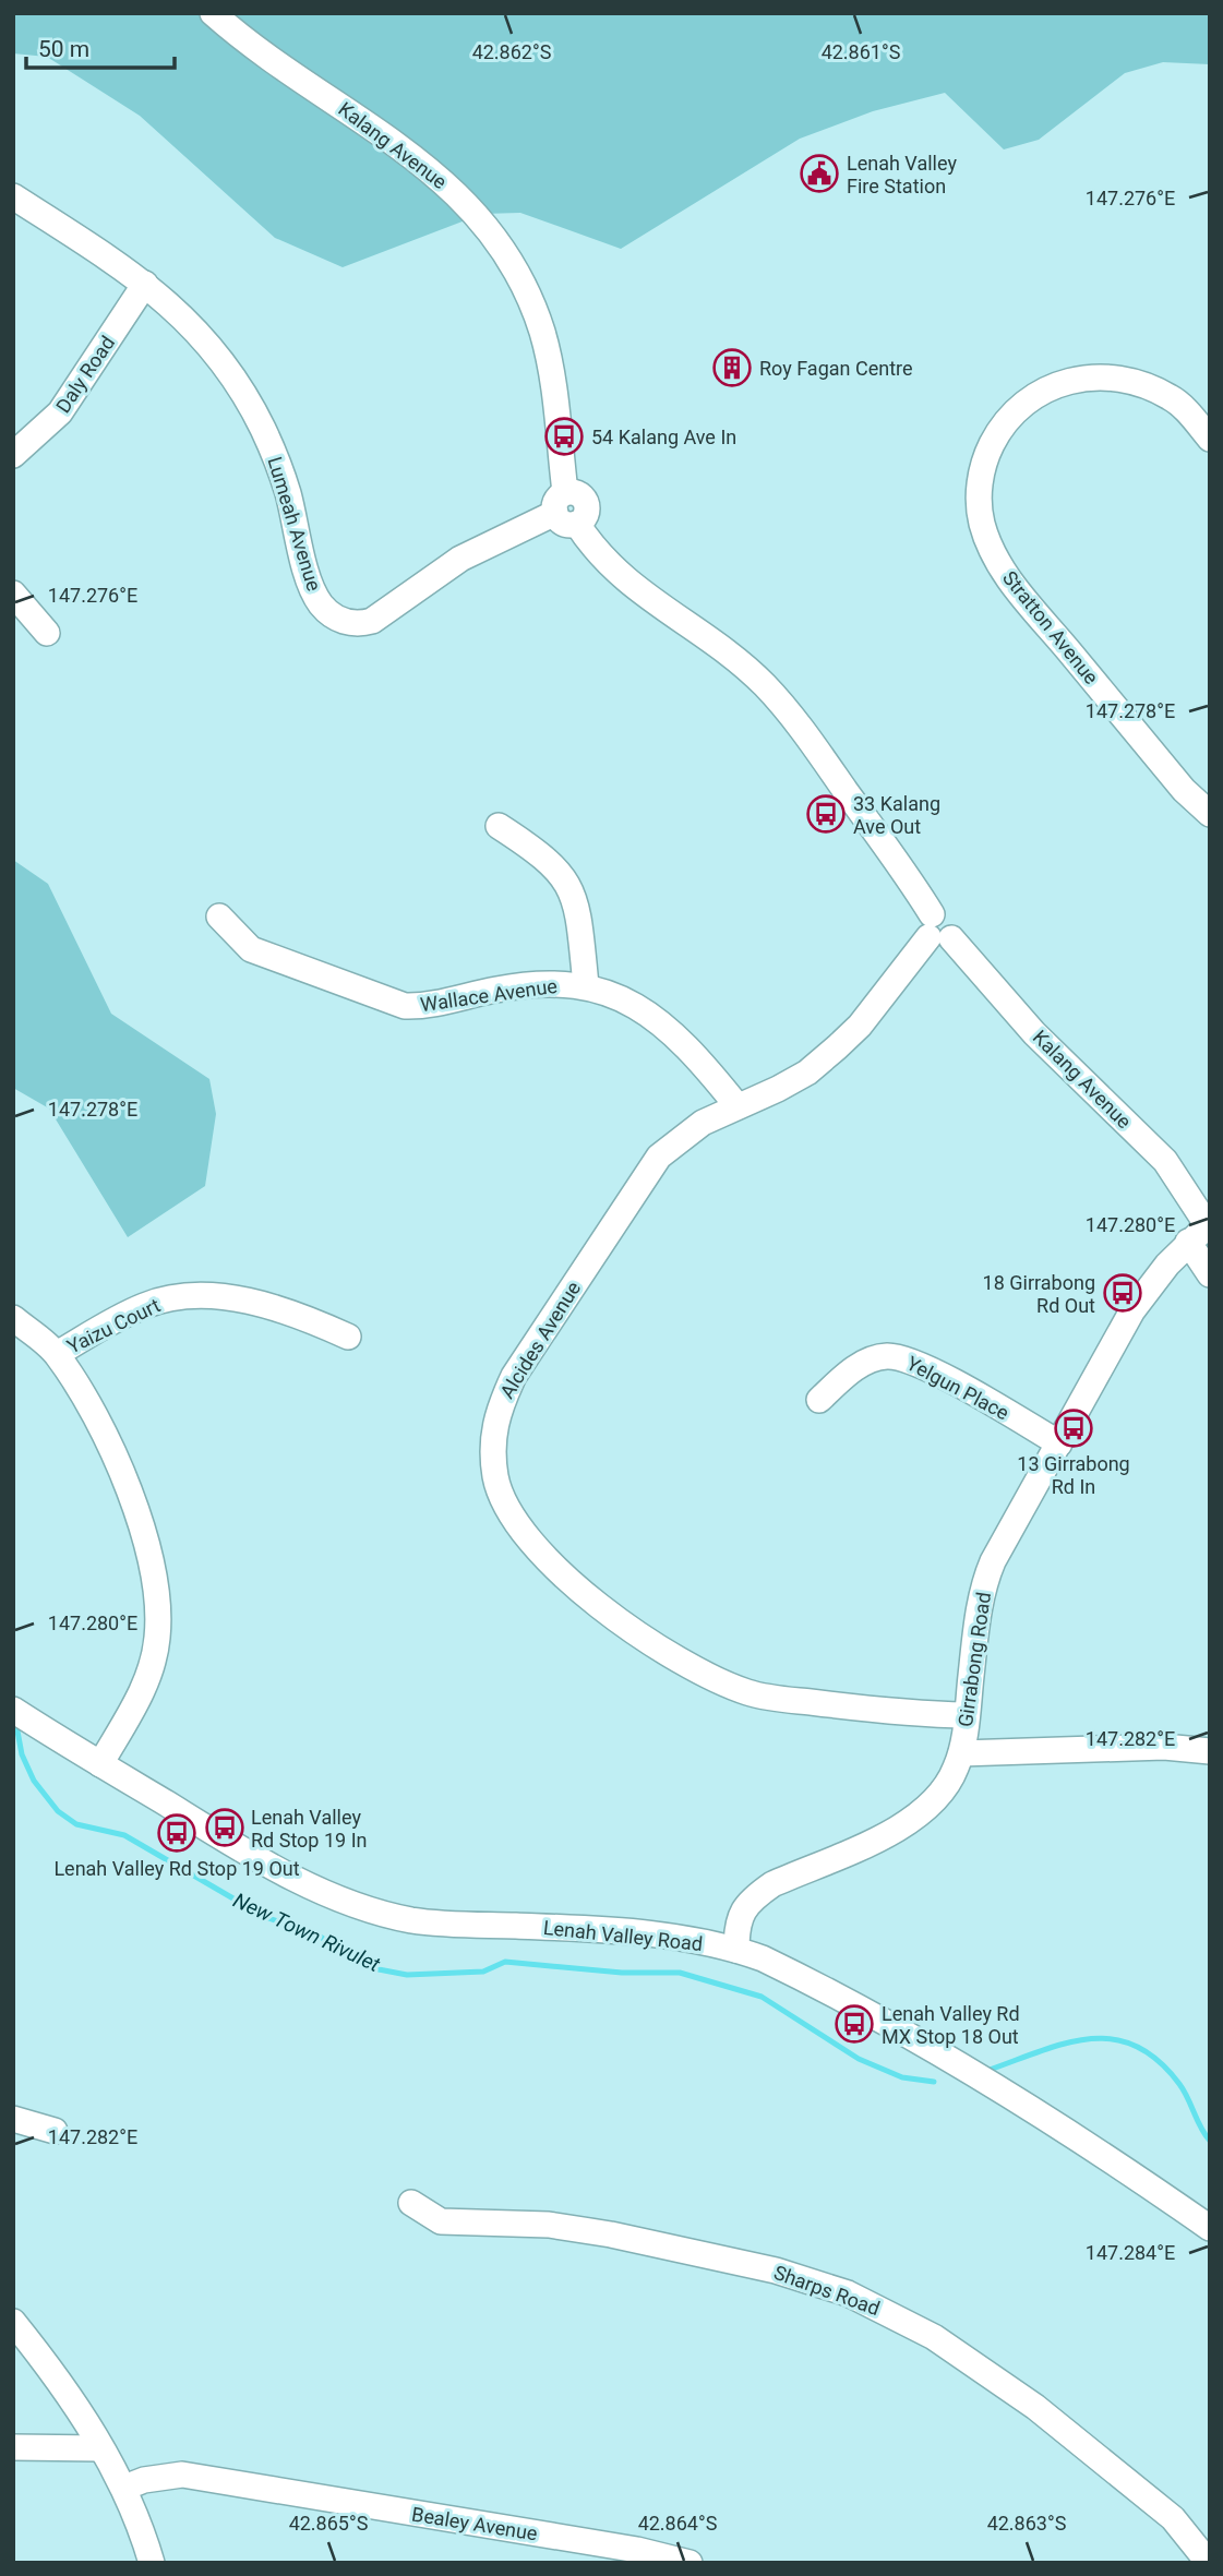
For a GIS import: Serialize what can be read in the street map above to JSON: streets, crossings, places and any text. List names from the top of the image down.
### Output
{
  "streets": {
    "street": [
      "Kalang Avenue",
      "Daly Road",
      "Lumeah Avenue",
      "Stratton Avenue",
      "Wallace Avenue",
      "Yaizu Court",
      "Alcides Avenue",
      "Yelgun Place",
      "Girrabong Road",
      "Lenah Valley Road",
      "Sharps Road",
      "Bealey Avenue"
    ]
  },
  "crossings": [
    ["Kalang Avenue", "Lumeah Avenue"],
    ["Kalang Avenue", "Alcides Avenue"],
    ["Kalang Avenue", "Girrabong Road"],
    ["Daly Road", "Lumeah Avenue"],
    ["Wallace Avenue", "Alcides Avenue"],
    ["Alcides Avenue", "Girrabong Road"],
    ["Yelgun Place", "Girrabong Road"],
    ["Girrabong Road", "Lenah Valley Road"]
  ],
  "water": ["New Town Rivulet"],
  "places": {
    "public building": ["Lenah Valley Fire Station"],
    "building": ["Roy Fagan Centre"],
    "bus stop": [
      "54 Kalang Ave In",
      "33 Kalang Ave Out",
      "18 Girrabong Rd Out",
      "13 Girrabong Rd In",
      "Lenah Valley Rd Stop 19 In",
      "Lenah Valley Rd Stop 19 Out",
      "Lenah Valley Rd MX Stop 18 Out"
    ]
  },
  "scale_bar": "50 m",
  "coordinates": [
    "42.862°S",
    "42.861°S",
    "147.276°E",
    "147.278°E",
    "147.280°E",
    "147.282°E",
    "147.284°E",
    "42.865°S",
    "42.864°S",
    "42.863°S"
  ]
}
